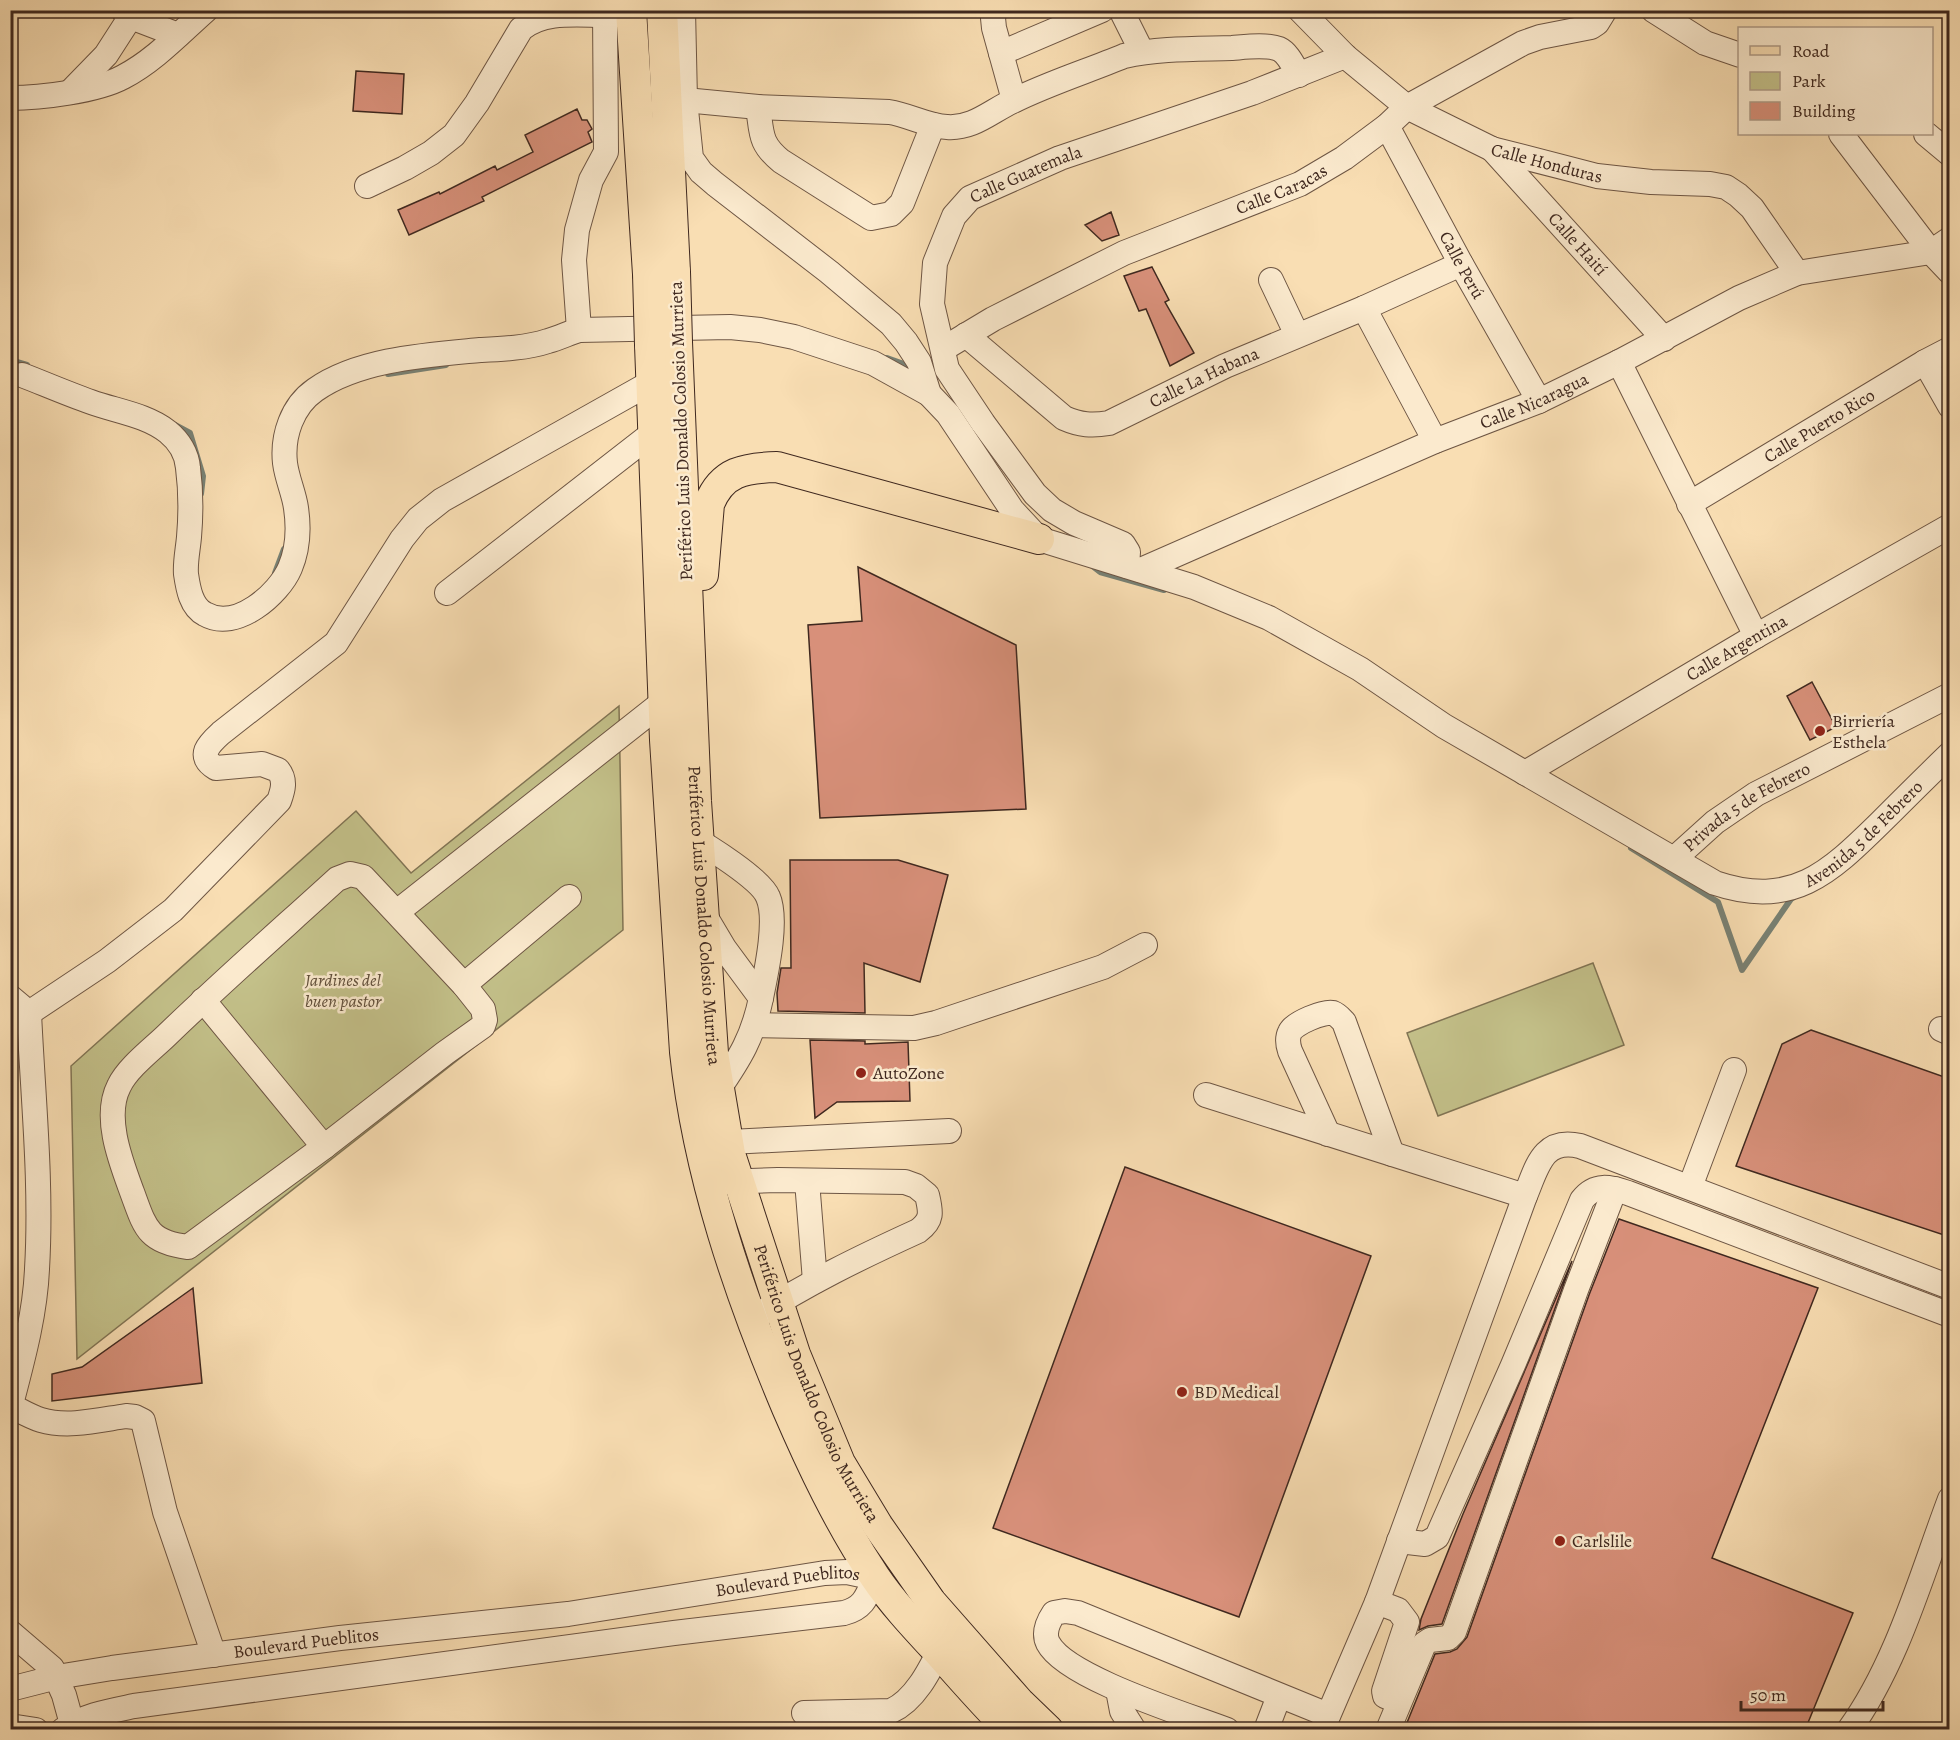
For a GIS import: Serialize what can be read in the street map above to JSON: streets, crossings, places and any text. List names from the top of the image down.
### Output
{
  "streets": {
    "main road": ["Periférico Luis Donaldo Colosio Murrieta"],
    "street": [
      "Calle Honduras",
      "Calle Guatemala",
      "Calle Caracas",
      "Calle Haití",
      "Calle Perú",
      "Calle La Habana",
      "Calle Nicaragua",
      "Calle Puerto Rico",
      "Calle Argentina",
      "Privada 5 de Febrero",
      "Avenida 5 de Febrero",
      "Boulevard Pueblitos"
    ]
  },
  "crossings": [
    ["Calle Honduras", "Calle Guatemala"],
    ["Calle Honduras", "Calle Caracas"],
    ["Calle Honduras", "Calle Haití"],
    ["Calle Honduras", "Calle Nicaragua"],
    ["Calle Guatemala", "Calle Caracas"],
    ["Calle Guatemala", "Calle Nicaragua"],
    ["Calle Guatemala", "Avenida 5 de Febrero"],
    ["Calle Caracas", "Calle Perú"],
    ["Calle Caracas", "Calle La Habana"],
    ["Calle Haití", "Calle Nicaragua"],
    ["Calle Perú", "Calle La Habana"],
    ["Calle Perú", "Calle Nicaragua"],
    ["Calle Nicaragua", "Avenida 5 de Febrero"],
    ["Periférico Luis Donaldo Colosio Murrieta", "Boulevard Pueblitos"],
    ["Calle Argentina", "Avenida 5 de Febrero"],
    ["Privada 5 de Febrero", "Avenida 5 de Febrero"]
  ],
  "parks": ["Jardines del buen pastor"],
  "places": [
    "Birriería Esthela",
    "AutoZone",
    "BD Medical",
    "Carlslile"
  ],
  "legend": ["Road", "Park", "Building"],
  "scale_bar": "50 m"
}
